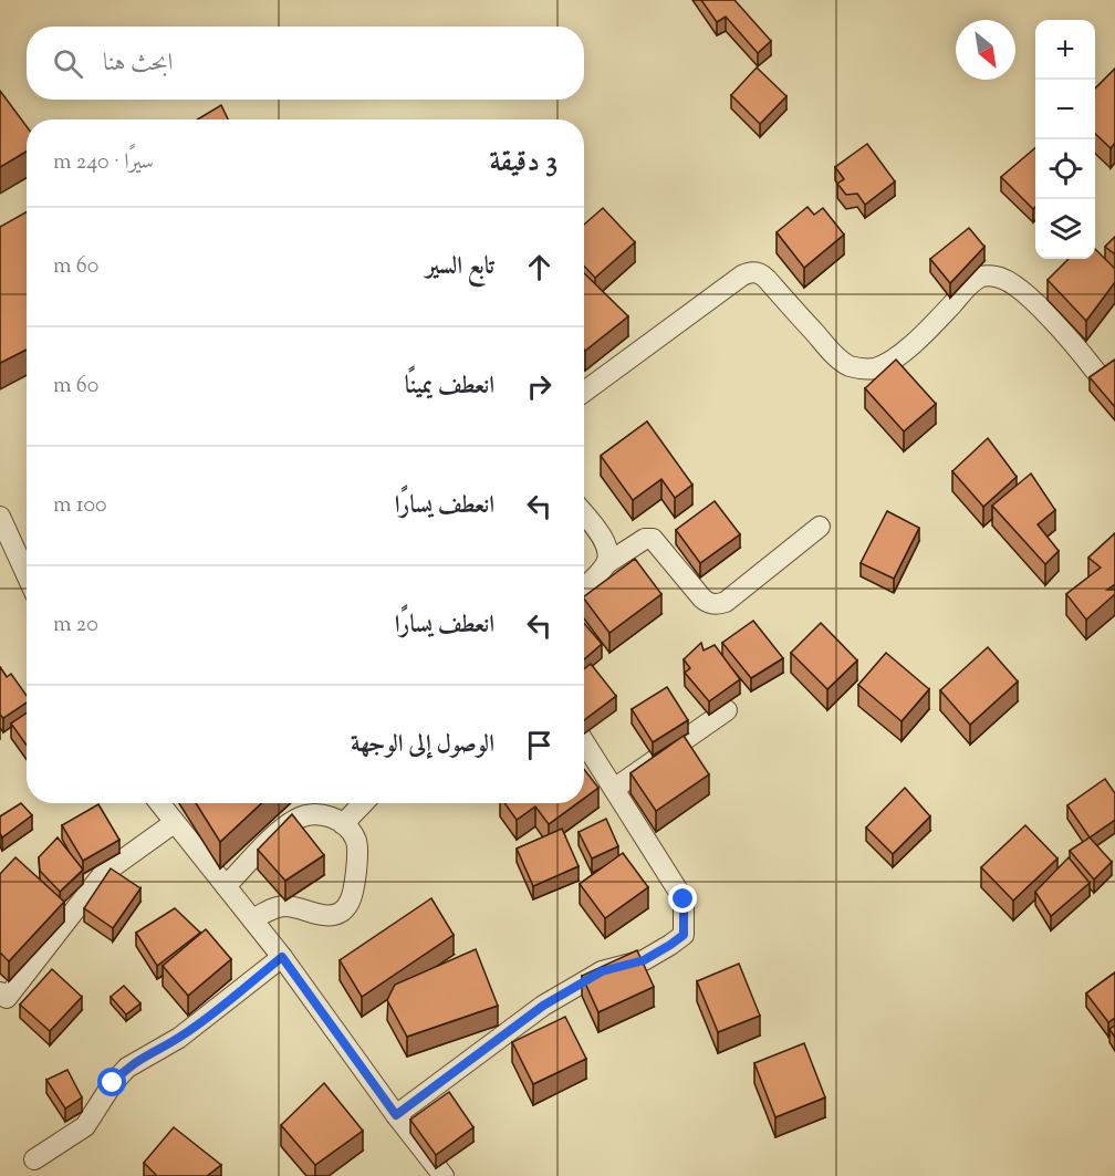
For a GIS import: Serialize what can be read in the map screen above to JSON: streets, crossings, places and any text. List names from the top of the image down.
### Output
{
  "north": "bottom right",
  "page": {
    "map_buttons": ["+", "−"],
    "search": "ابحث هنا",
    "heading": ["3 دقيقة", "سيرًا · 240 m"],
    "list": [
      ["تابع السير", "60 m"],
      ["انعطف يمينًا", "60 m"],
      ["انعطف يسارًا", "100 m"],
      ["انعطف يسارًا", "20 m"],
      "الوصول إلى الوجهة"
    ]
  }
}
